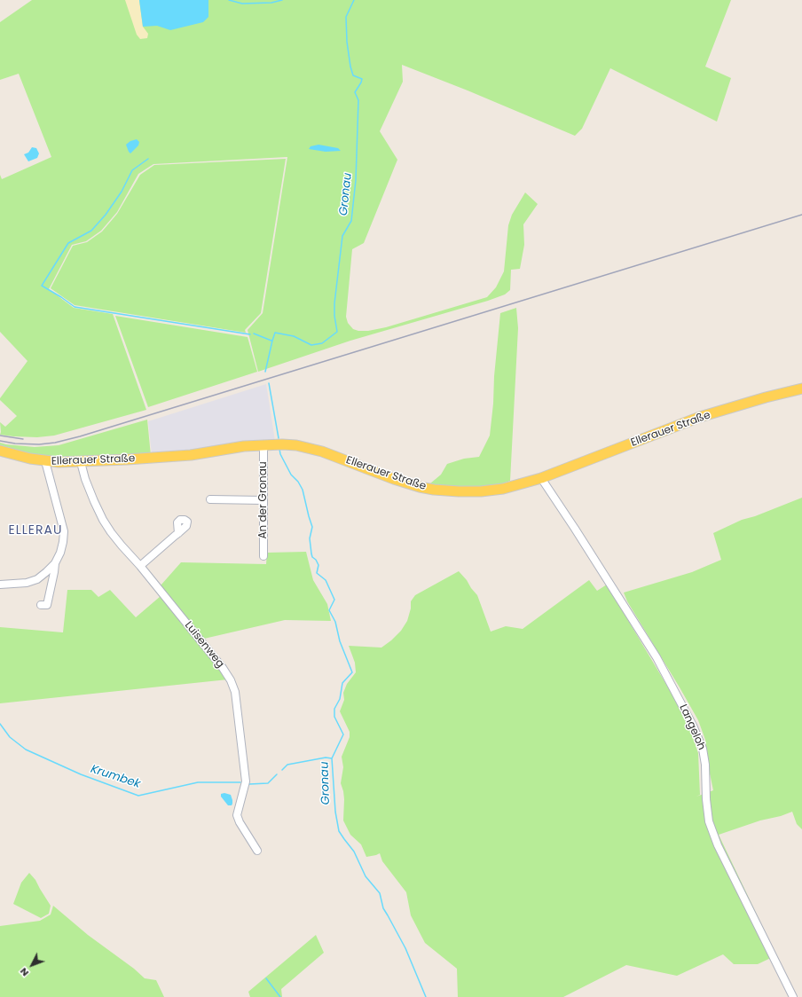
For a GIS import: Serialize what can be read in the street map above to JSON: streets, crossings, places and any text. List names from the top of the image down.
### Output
{
  "streets": {
    "main road": ["Ellerauer Straße"],
    "street": ["An der Gronau", "Luisenweg", "Langeloh"]
  },
  "crossings": [
    ["Ellerauer Straße", "An der Gronau"],
    ["Ellerauer Straße", "Luisenweg"],
    ["Ellerauer Straße", "Langeloh"]
  ],
  "districts": ["ELLERAU"],
  "water": ["Gronau", "Krumbek"],
  "north": "bottom left"
}
